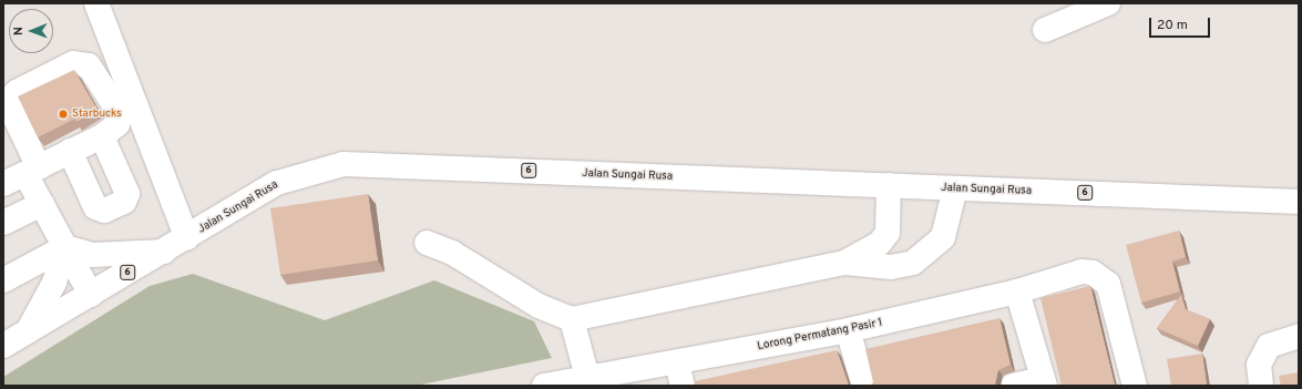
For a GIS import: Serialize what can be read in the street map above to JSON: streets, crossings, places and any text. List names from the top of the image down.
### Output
{
  "streets": {
    "street": ["6", "Jalan Sungai Rusa", "Lorong Permatang Pasir 1"]
  },
  "places": ["Starbucks"],
  "scale_bar": "20 m",
  "north": "left"
}
